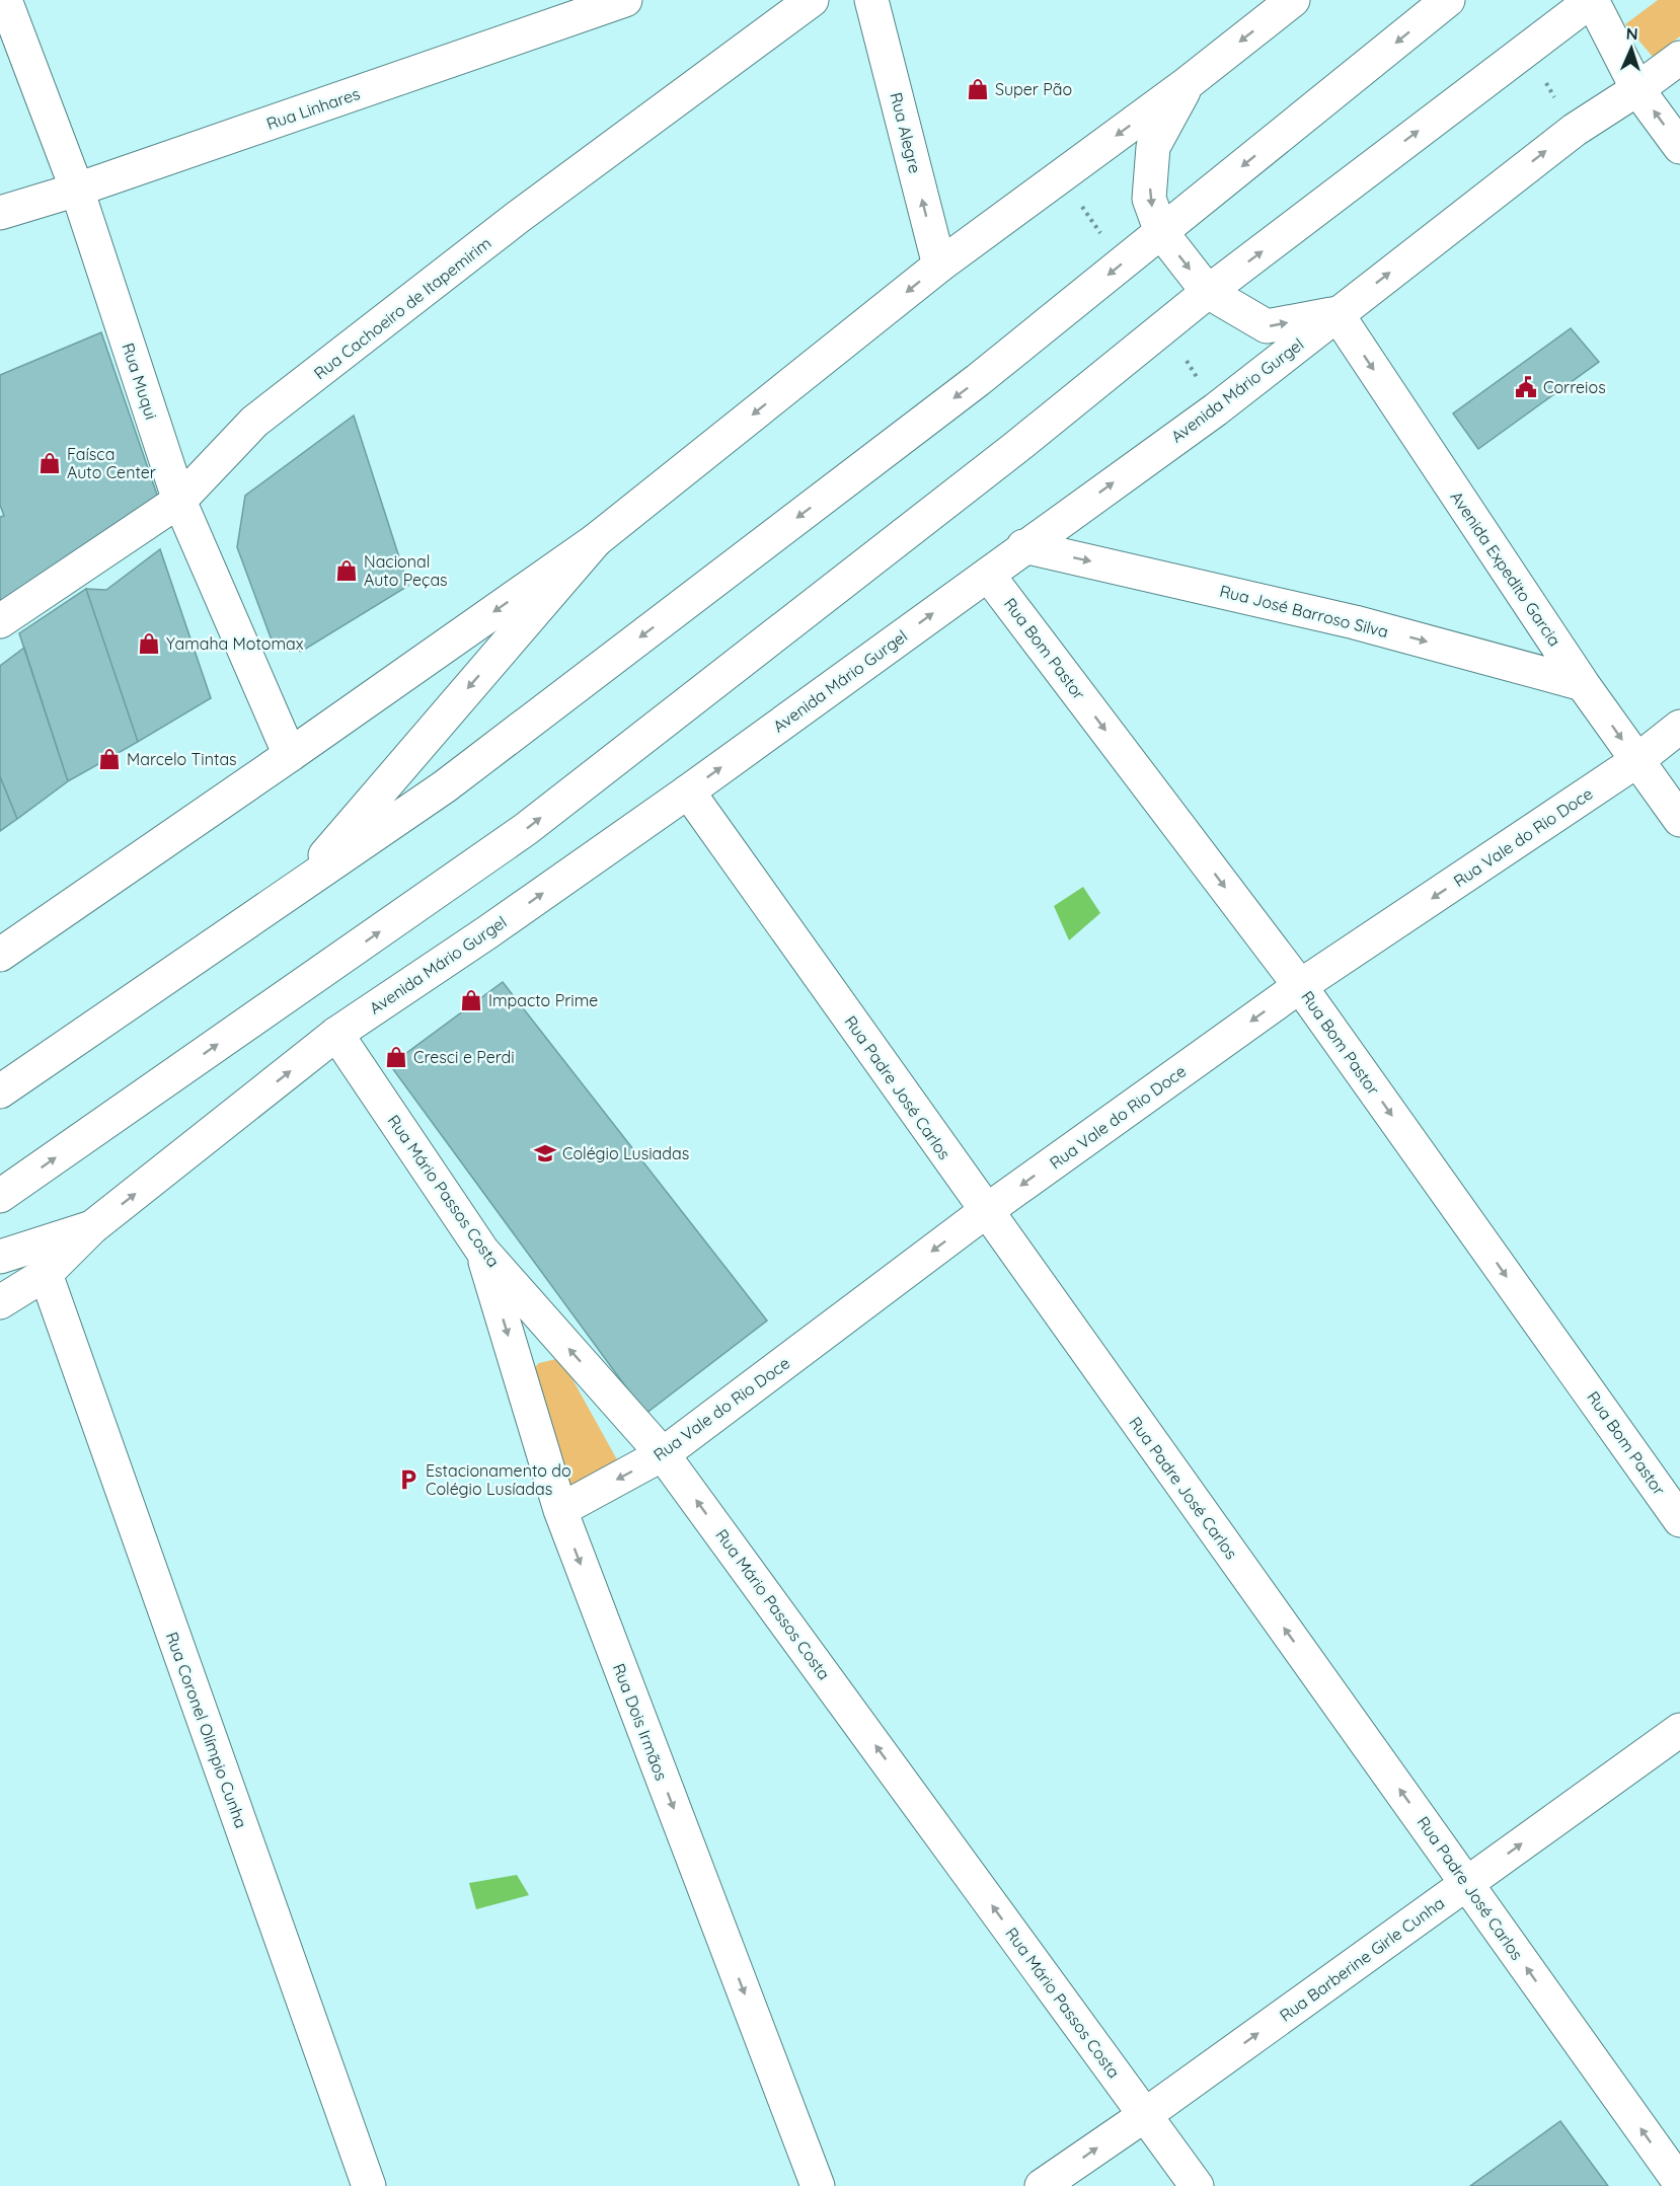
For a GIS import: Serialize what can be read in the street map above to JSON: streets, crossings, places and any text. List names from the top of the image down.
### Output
{
  "streets": {
    "street": [
      "Rua Linhares",
      "Rua Alegre",
      "Rua Cachoeiro de Itapemirim",
      "Rua Muqui",
      "Avenida Mário Gurgel",
      "Avenida Expedito Garcia",
      "Rua José Barroso Silva",
      "Rua Bom Pastor",
      "Rua Vale do Rio Doce",
      "Rua Padre José Carlos",
      "Rua Mário Passos Costa",
      "Rua Dois Irmãos",
      "Rua Coronel Olímpio Cunha",
      "Rua Barberine Girle Cunha"
    ]
  },
  "crossings": [
    ["Rua Linhares", "Rua Muqui"],
    ["Rua Cachoeiro de Itapemirim", "Rua Muqui"],
    ["Avenida Mário Gurgel", "Avenida Expedito Garcia"],
    ["Avenida Mário Gurgel", "Rua José Barroso Silva"],
    ["Avenida Mário Gurgel", "Rua Bom Pastor"],
    ["Avenida Mário Gurgel", "Rua Padre José Carlos"],
    ["Avenida Mário Gurgel", "Rua Mário Passos Costa"],
    ["Avenida Mário Gurgel", "Rua Coronel Olímpio Cunha"],
    ["Avenida Expedito Garcia", "Rua José Barroso Silva"],
    ["Avenida Expedito Garcia", "Rua Vale do Rio Doce"],
    ["Rua Bom Pastor", "Rua Vale do Rio Doce"],
    ["Rua Vale do Rio Doce", "Rua Padre José Carlos"],
    ["Rua Vale do Rio Doce", "Rua Mário Passos Costa"],
    ["Rua Vale do Rio Doce", "Rua Dois Irmãos"],
    ["Rua Padre José Carlos", "Rua Barberine Girle Cunha"],
    ["Rua Mário Passos Costa", "Rua Dois Irmãos"],
    ["Rua Mário Passos Costa", "Rua Barberine Girle Cunha"]
  ],
  "one_way": [
    "Rua Alegre",
    "Avenida Expedito Garcia",
    "Rua José Barroso Silva",
    "Rua Bom Pastor",
    "Rua Vale do Rio Doce",
    "Rua Padre José Carlos",
    "Rua Mário Passos Costa",
    "Rua Dois Irmãos",
    "Rua Barberine Girle Cunha"
  ],
  "places": {
    "shop": [
      "Super Pão",
      "Faísca Auto Center",
      "Nacional Auto Peças",
      "Yamaha Motomax",
      "Marcelo Tintas",
      "Impacto Prime",
      "Cresci e Perdi"
    ],
    "public building": ["Correios"],
    "school or university": ["Colégio Lusiadas"],
    "parking": ["Estacionamento do Colégio Lusíadas"]
  },
  "north": "top"
}
